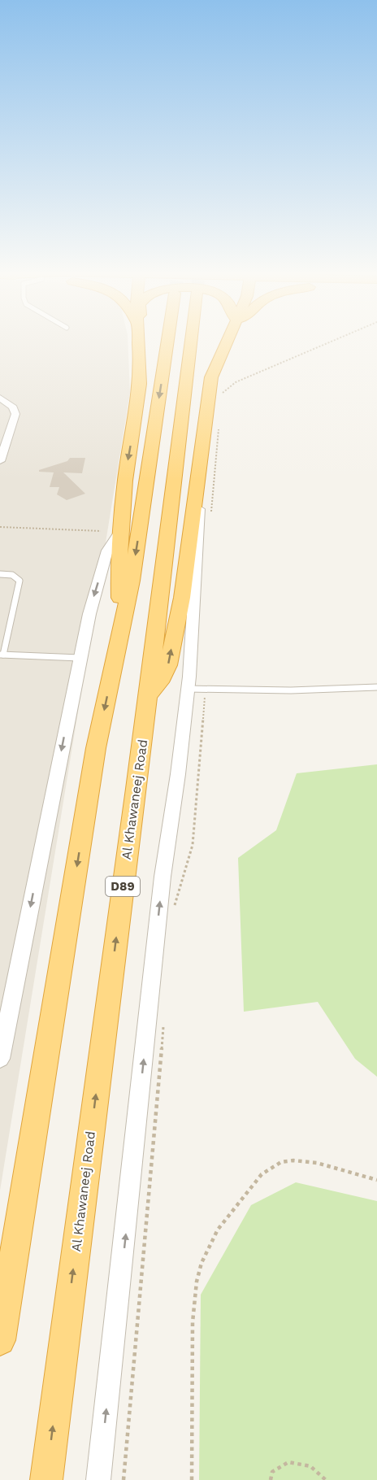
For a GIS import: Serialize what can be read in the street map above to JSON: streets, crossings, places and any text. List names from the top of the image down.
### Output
{
  "streets": {
    "highway": ["Al Khawaneej Road", "D89"]
  }
}
